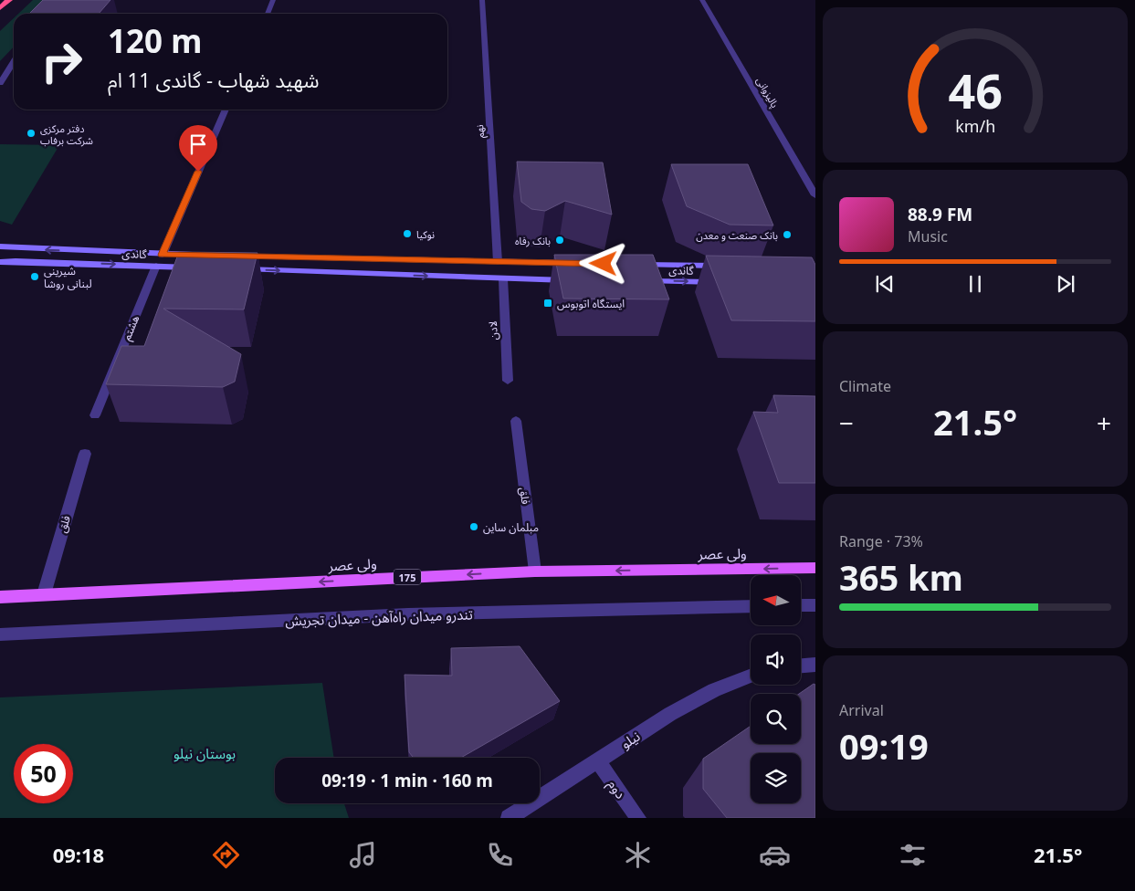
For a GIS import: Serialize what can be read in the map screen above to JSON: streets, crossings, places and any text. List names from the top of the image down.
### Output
{
  "streets": {
    "main road": ["گاندی", "ولی عصر", "175"],
    "street": [
      "پالیزوانی",
      "نهم",
      "هشتم",
      "لادن",
      "فلق",
      "تندرو میدان راه‌آهن - میدان تجریش",
      "نیلو",
      "دوم"
    ]
  },
  "crossings": [
    ["گاندی", "هشتم"],
    ["فلق", "ولی عصر"],
    ["نیلو", "دوم"]
  ],
  "one_way": ["ولی عصر"],
  "parks": ["بوستان نیلو"],
  "places": {
    "other": [
      "دفتر مرکزی شرکت برفاب",
      "نوکیا",
      "بانک صنعت و معدن",
      "بانک رفاه",
      "شیرینی لبنانی روشا",
      "مبلمان ساین"
    ],
    "transit": ["ایستگاه اتوبوس"]
  },
  "north": "left",
  "page": {
    "turn": ["120 m", "شهید شهاب - گاندی 11 ام"],
    "song": ["88.9 FM", "Music"],
    "tile": [
      "Climate",
      ["Range · 73%", "365 km"],
      ["Arrival", "09:19"]
    ],
    "heat": ["−", "21.5°", "+"],
    "limit": "50",
    "trip": "09:19 · 1 min · 160 m",
    "tabs": ["09:18", "21.5°"],
    "gauge": ["46", "km/h"]
  }
}
